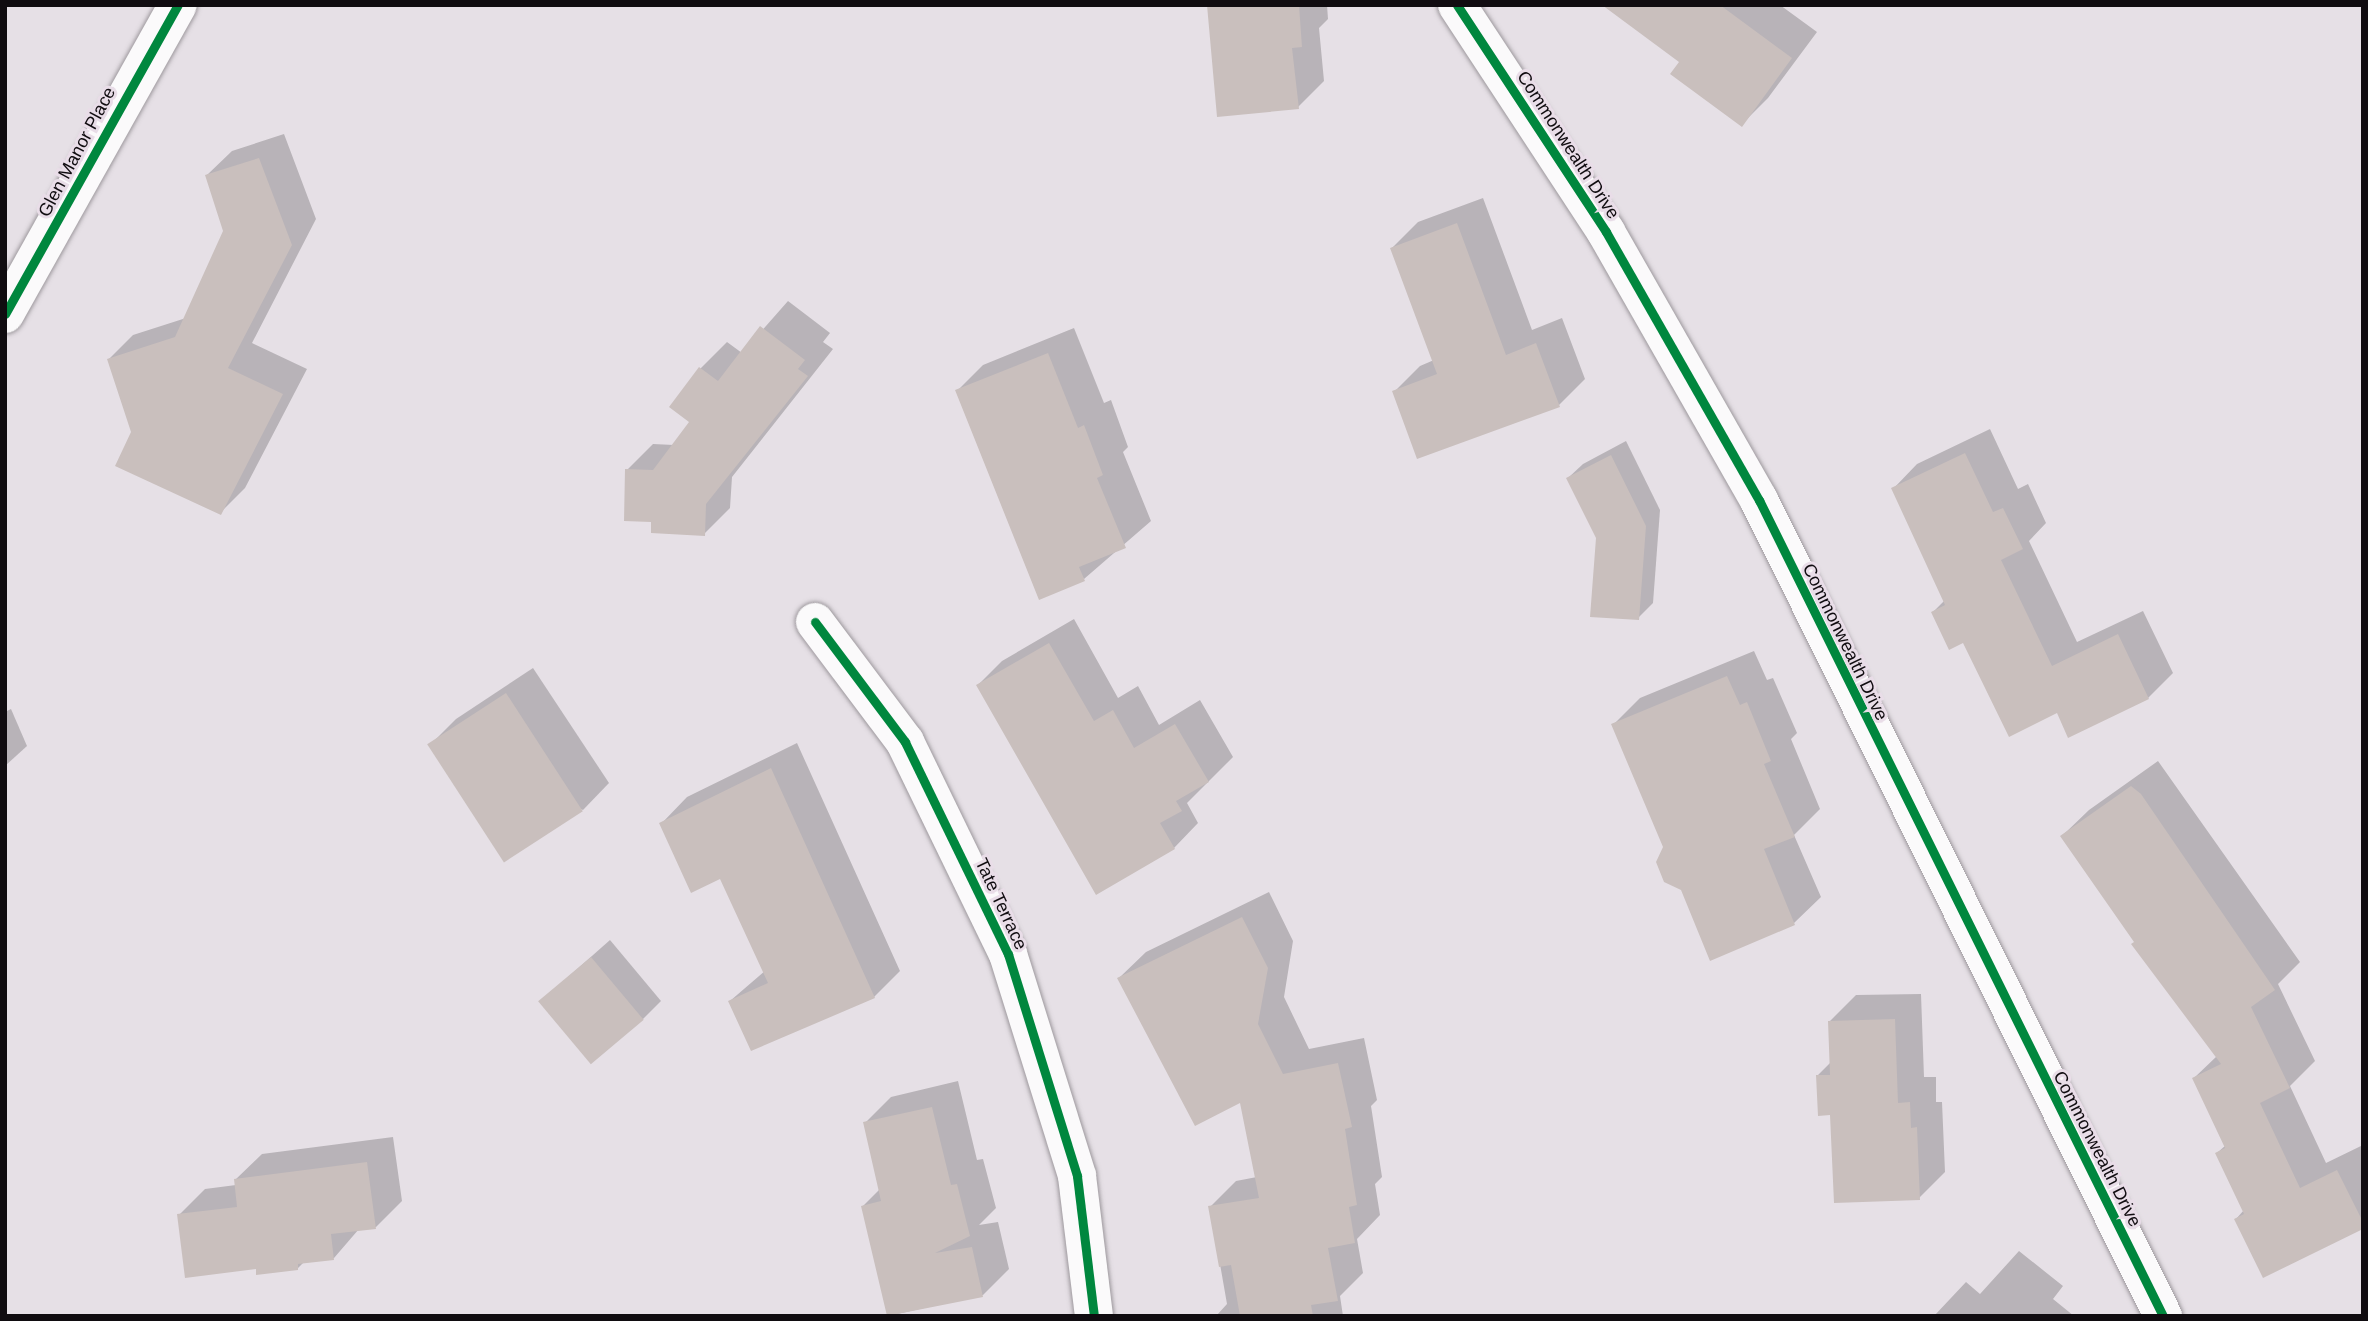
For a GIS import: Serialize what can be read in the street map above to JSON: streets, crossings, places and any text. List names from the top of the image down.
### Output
{
  "streets": {
    "street": ["Commonwealth Drive", "Glen Manor Place", "Tate Terrace"]
  }
}
